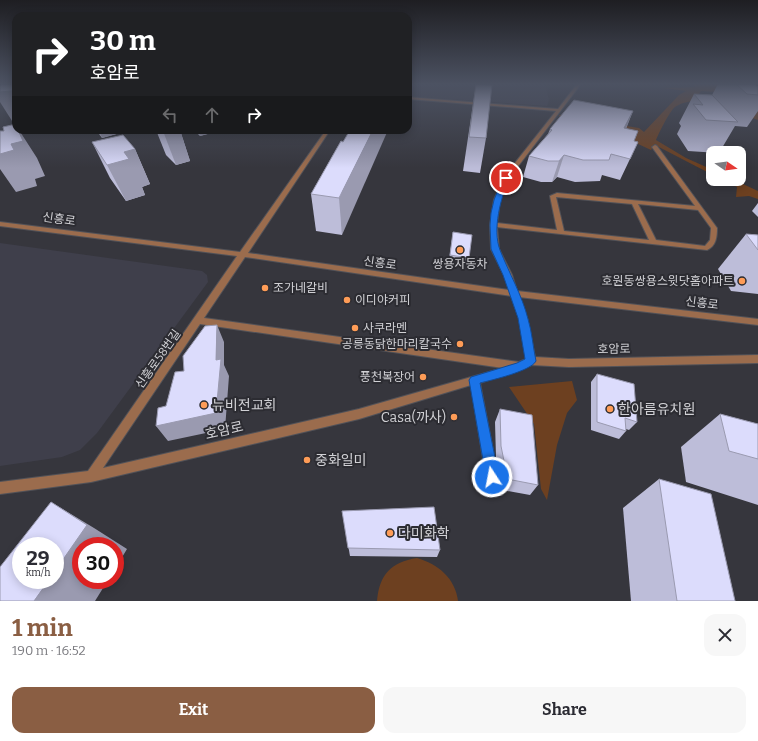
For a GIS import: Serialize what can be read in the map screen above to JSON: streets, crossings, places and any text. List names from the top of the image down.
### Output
{
  "streets": {
    "street": ["신흥로", "호암로", "신흥로58번길"]
  },
  "crossings": [
    ["신흥로", "신흥로58번길"],
    ["호암로", "신흥로58번길"]
  ],
  "places": [
    "쌍용자동차",
    "호원동쌍용스윗닷홈아파트",
    "조가네갈비",
    "이디야커피",
    "사쿠라멘",
    "공릉동닭한마리칼국수",
    "풍천복장어",
    "뉴비전교회",
    "한아름유치원",
    "Casa(까사)",
    "중화일미",
    "다미화학"
  ],
  "north": "right",
  "page": {
    "turn": ["30 m", "호암로"],
    "speed": "29 km/h",
    "limit": "30",
    "heading": ["1 min", "190 m · 16:52"],
    "buttons": ["Exit", "Share"]
  }
}
